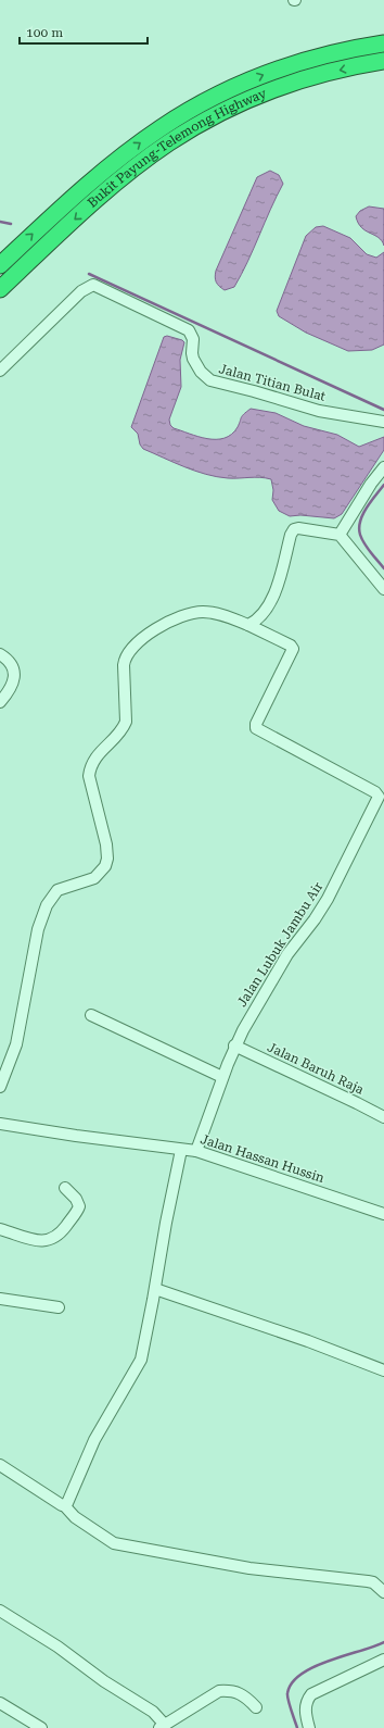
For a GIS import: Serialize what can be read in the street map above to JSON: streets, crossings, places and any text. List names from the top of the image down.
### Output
{
  "streets": {
    "highway": ["Bukit Payung-Telemong Highway"],
    "street": [
      "Jalan Titian Bulat",
      "Jalan Lubuk Jambu Air",
      "Jalan Baruh Raja",
      "Jalan Hassan Hussin"
    ]
  },
  "crossings": [
    ["Jalan Lubuk Jambu Air", "Jalan Baruh Raja"],
    ["Jalan Lubuk Jambu Air", "Jalan Hassan Hussin"]
  ],
  "scale_bar": "100 m"
}
